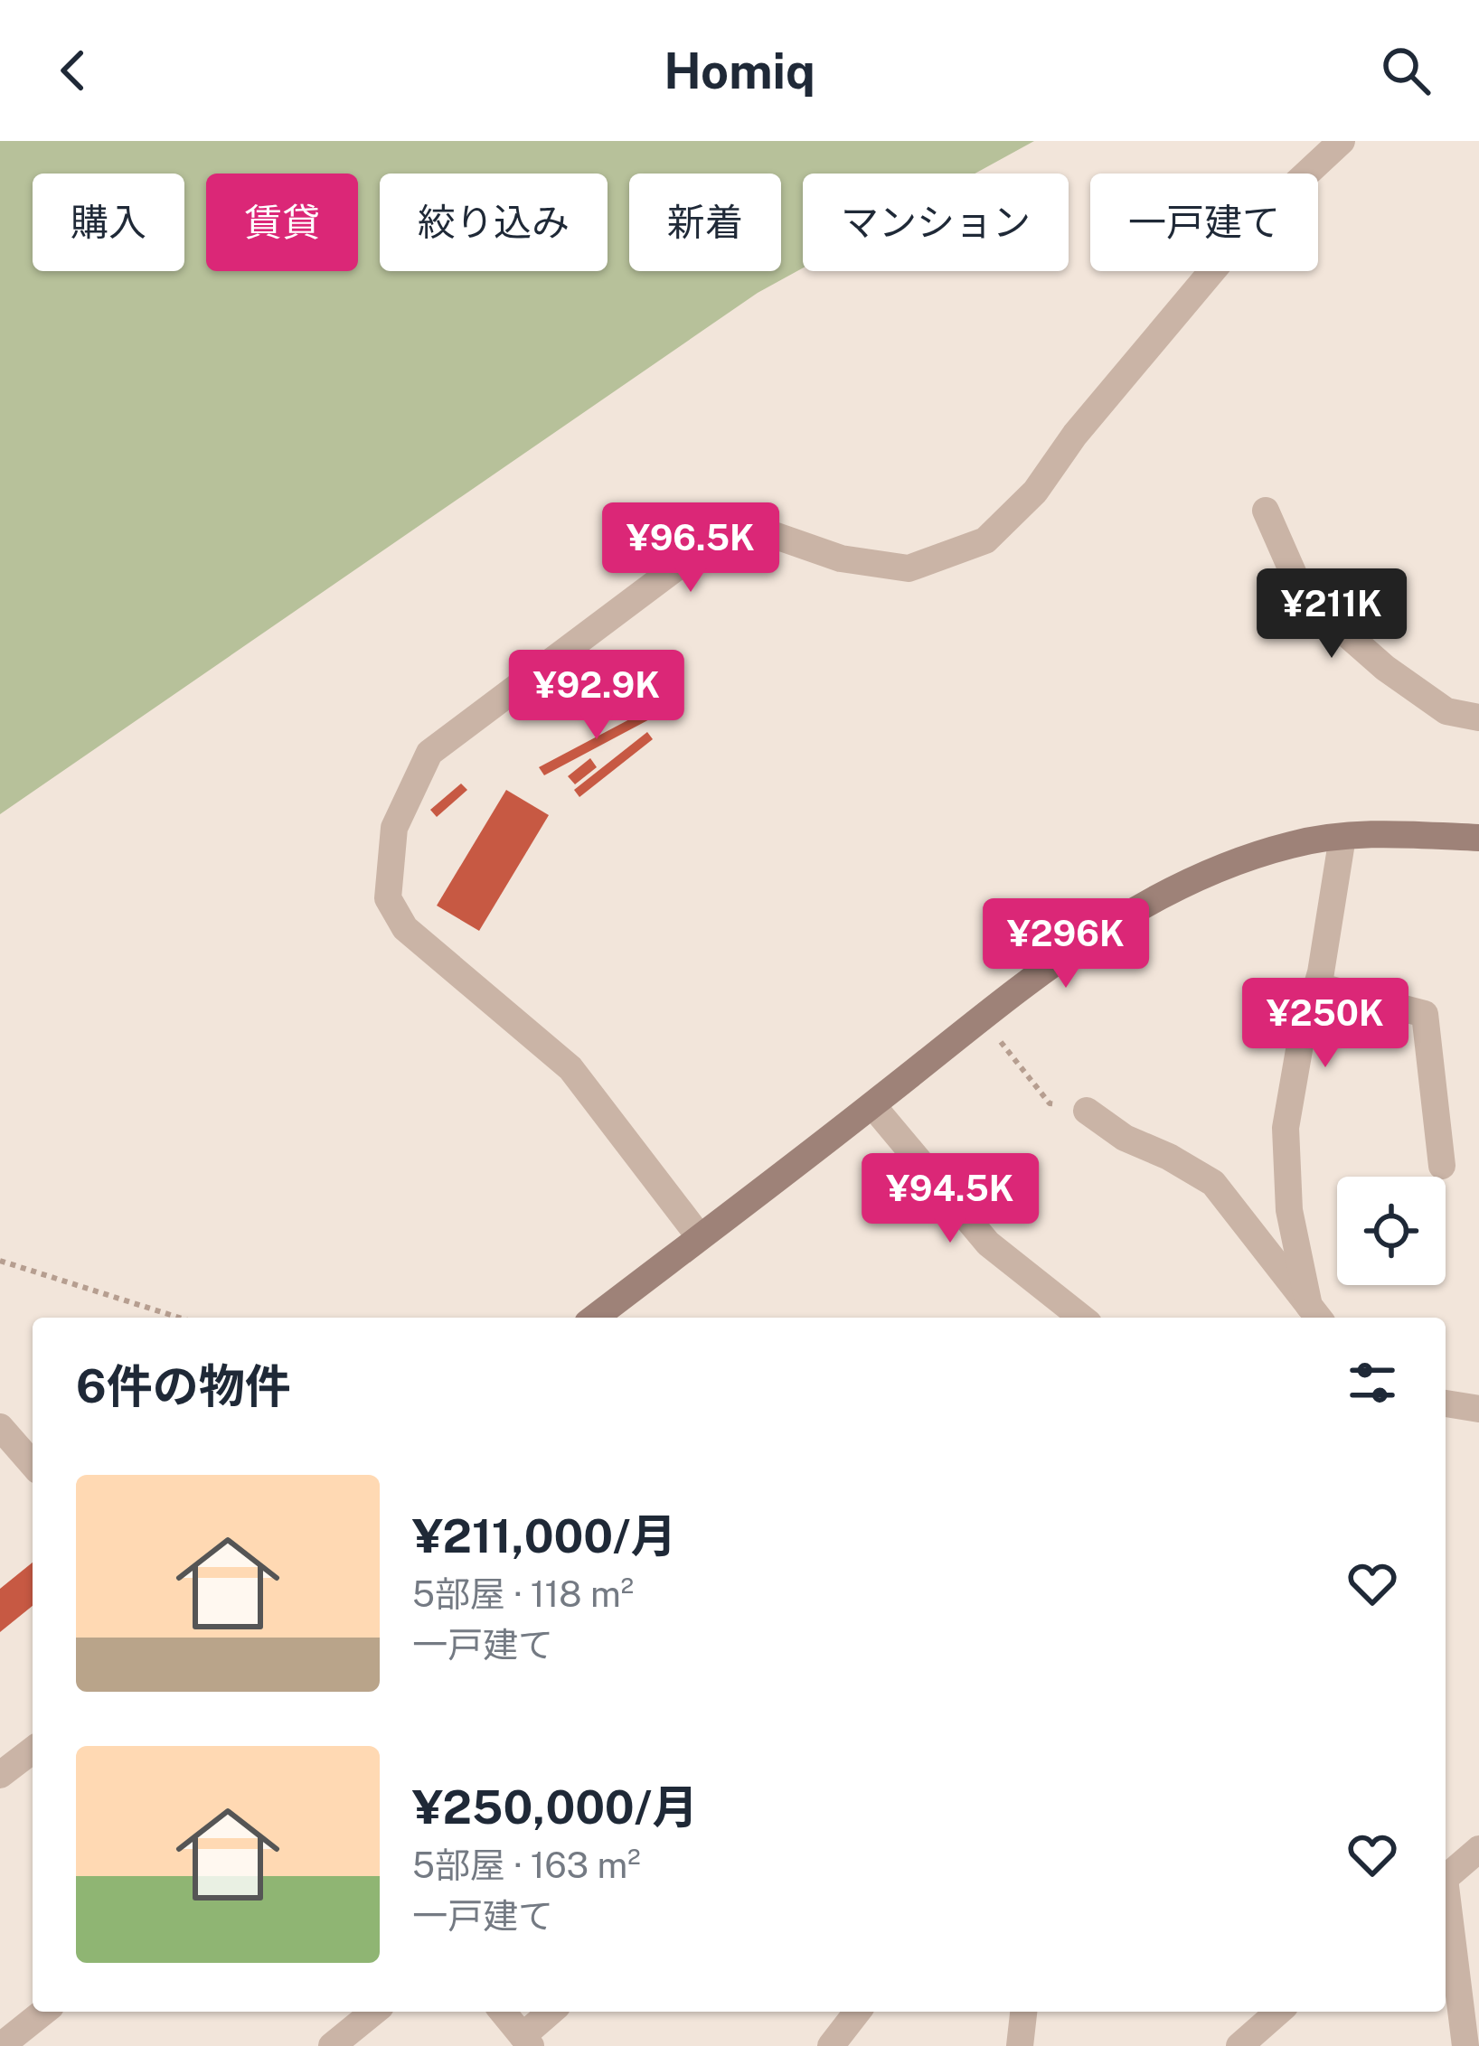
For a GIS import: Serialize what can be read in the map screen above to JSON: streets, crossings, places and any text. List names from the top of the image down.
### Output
{
  "page": {
    "header": "Homiq",
    "chip": [
      "購入",
      "賃貸",
      "絞り込み",
      "新着",
      "マンション",
      "一戸建て"
    ],
    "price": [
      "¥96.5K",
      "¥211K",
      "¥92.9K",
      "¥296K",
      "¥250K",
      "¥94.5K"
    ],
    "heading": "6件の物件",
    "list": [
      {
        "name": "¥211,000/月",
        "note": "5部屋 · 118 m² · 一戸建て"
      },
      {
        "name": "¥250,000/月",
        "note": "5部屋 · 163 m² · 一戸建て"
      }
    ]
  }
}
